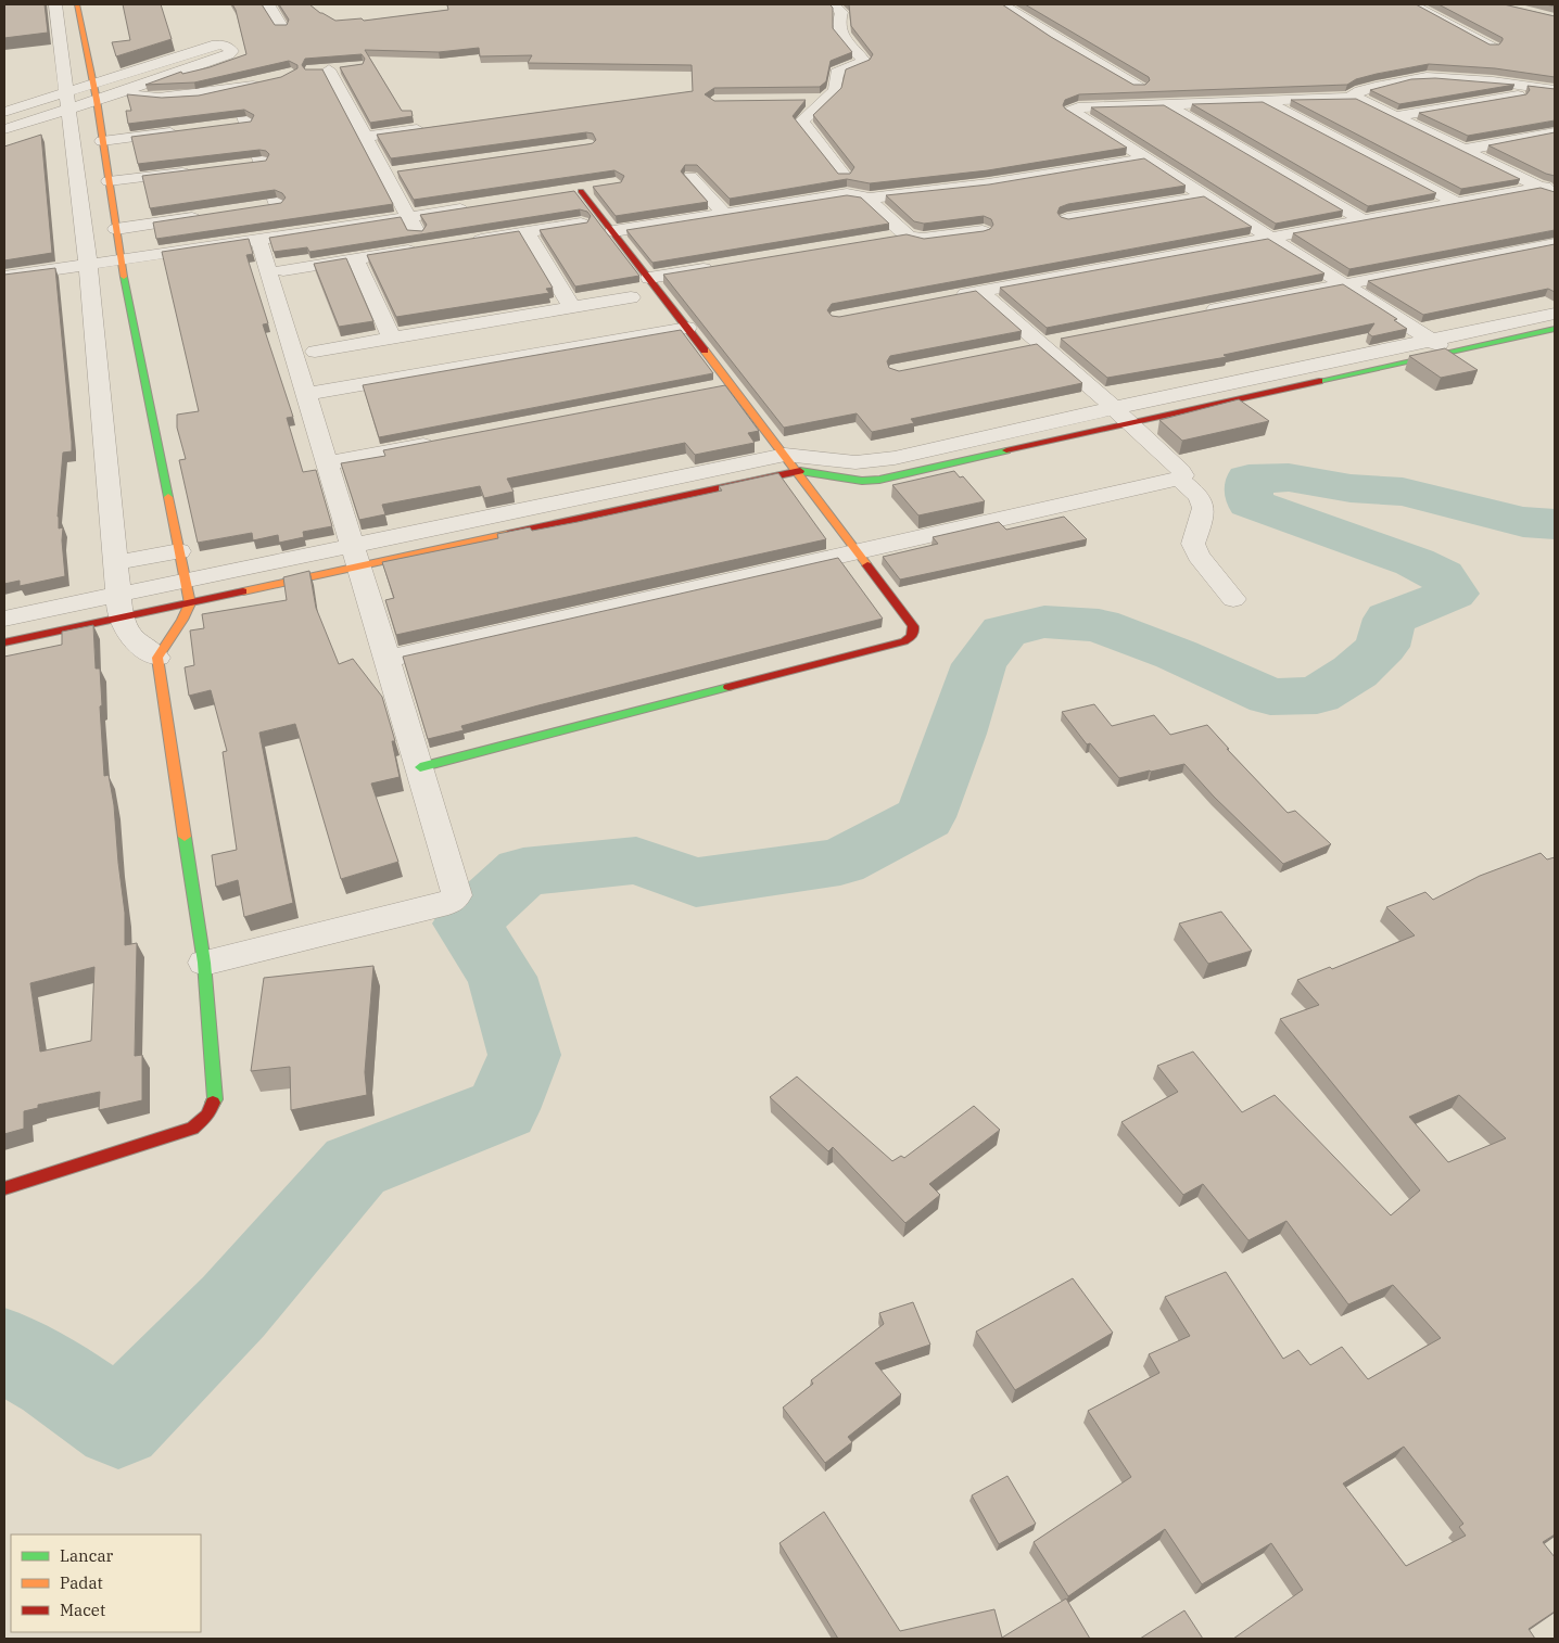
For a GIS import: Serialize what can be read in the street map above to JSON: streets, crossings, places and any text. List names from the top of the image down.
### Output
{
  "legend": ["Lancar", "Padat", "Macet"]
}
